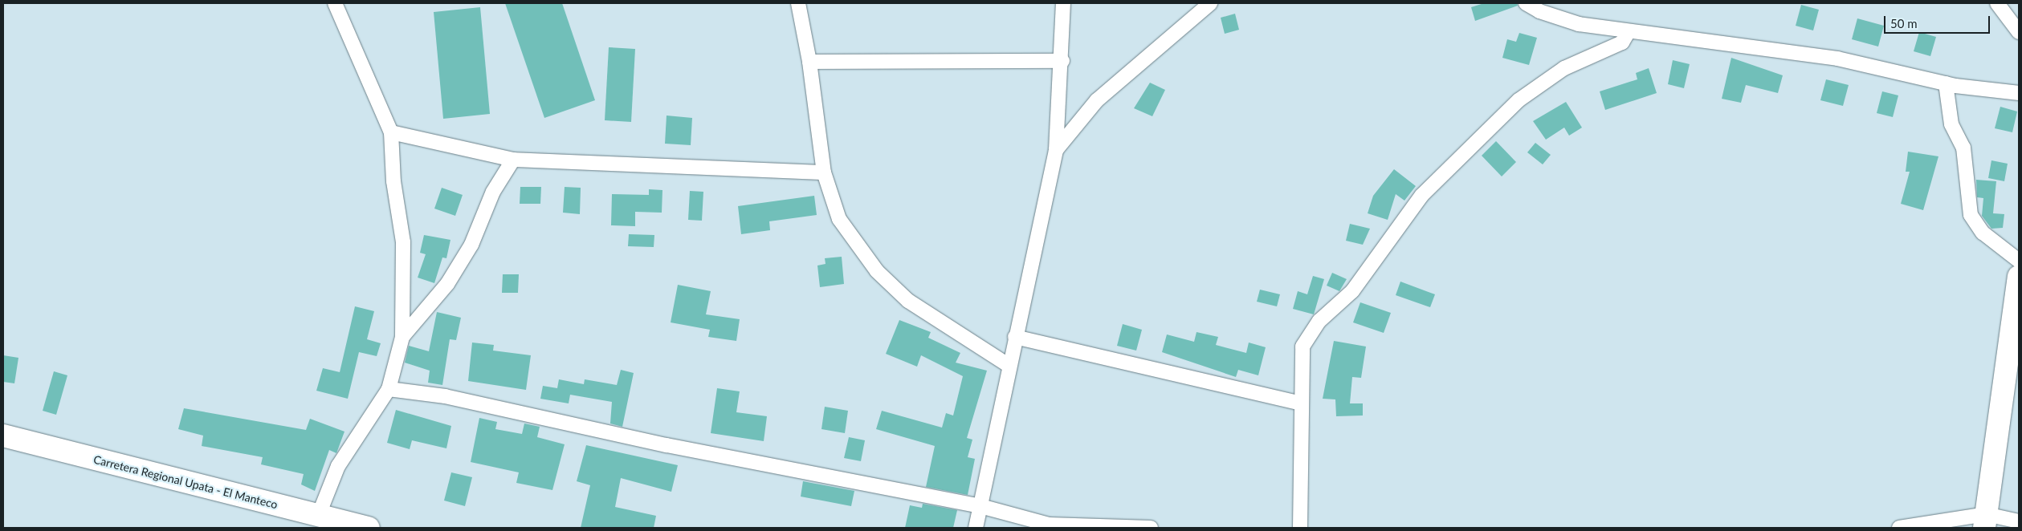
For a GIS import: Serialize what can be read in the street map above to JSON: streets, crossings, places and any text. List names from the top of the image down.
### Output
{
  "streets": {
    "main road": ["Carretera Regional Upata - El Manteco"]
  },
  "scale_bar": "50 m"
}
